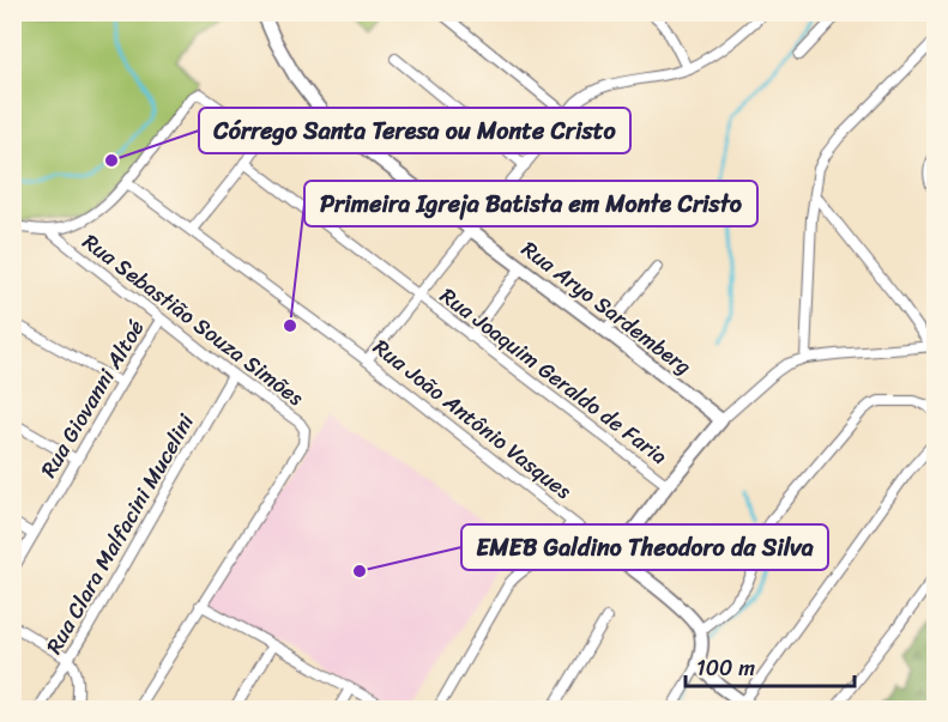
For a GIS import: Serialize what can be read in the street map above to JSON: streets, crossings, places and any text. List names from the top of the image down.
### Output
{
  "streets": {
    "street": [
      "Rua Aryo Sardemberg",
      "Rua Sebastião Souza Simões",
      "Rua Joaquim Geraldo de Faria",
      "Rua Giovanni Altoé",
      "Rua João Antônio Vasques",
      "Rua Clara Malfacini Mucelini"
    ]
  },
  "crossings": [
    ["Rua Sebastião Souza Simões", "Rua Joaquim Geraldo de Faria"],
    ["Rua Sebastião Souza Simões", "Rua Giovanni Altoé"],
    ["Rua Sebastião Souza Simões", "Rua João Antônio Vasques"],
    ["Rua Sebastião Souza Simões", "Rua Clara Malfacini Mucelini"]
  ],
  "places": ["Córrego Santa Teresa ou Monte Cristo", "Primeira Igreja Batista em Monte Cristo", "EMEB Galdino Theodoro da Silva"],
  "scale_bar": "100 m"
}
